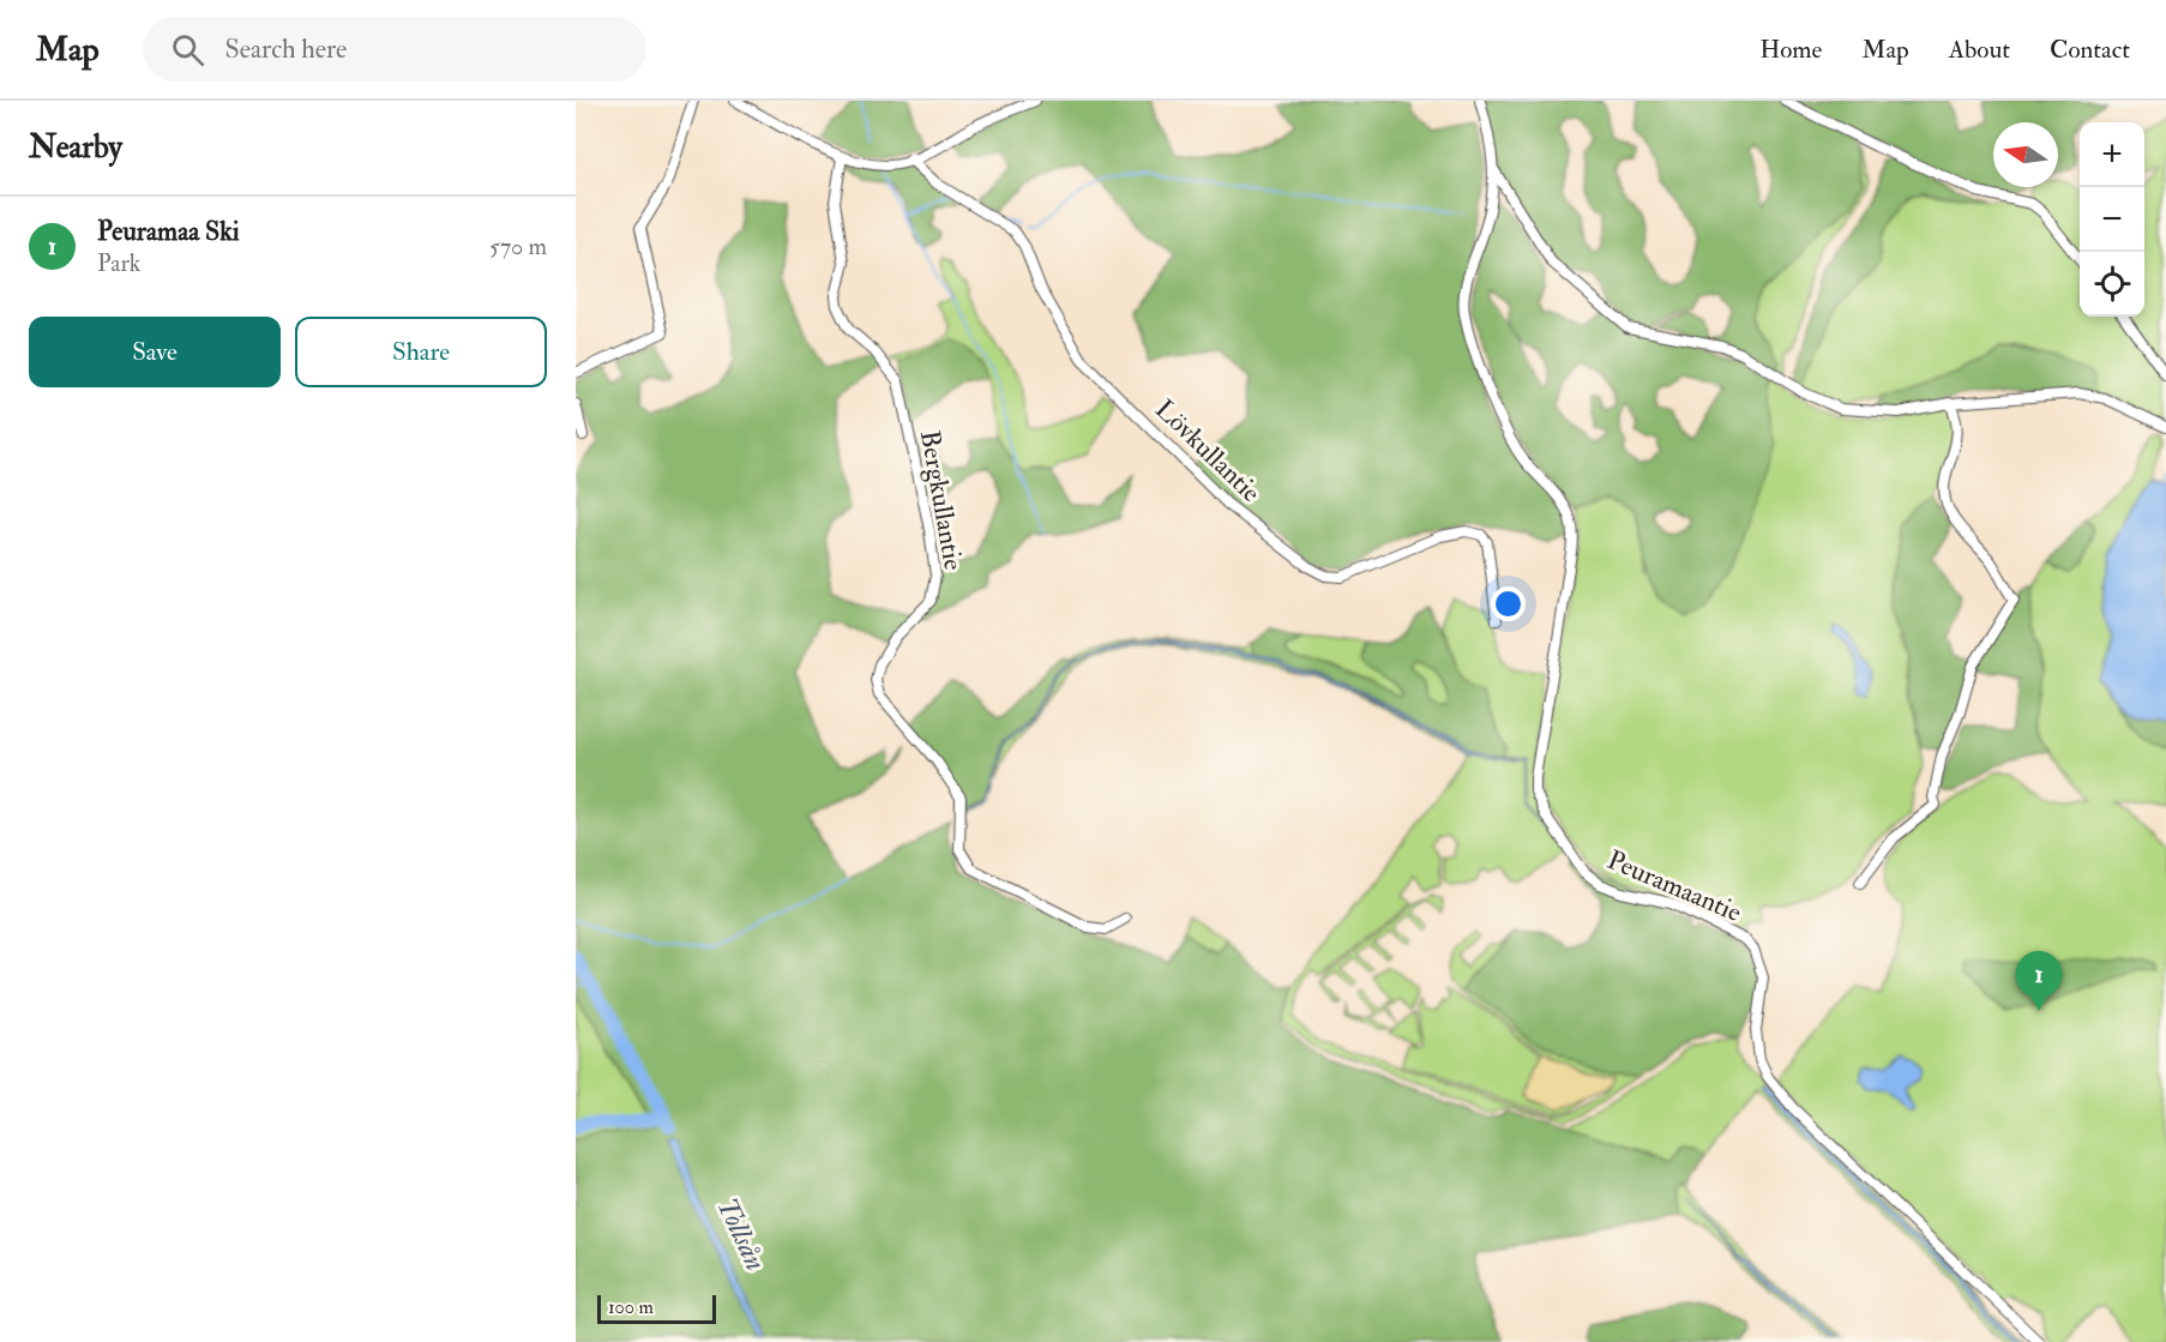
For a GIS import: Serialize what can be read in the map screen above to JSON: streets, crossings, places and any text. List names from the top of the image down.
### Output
{
  "streets": {
    "street": ["Lövkullantie", "Bergkullantie", "Peuramaantie"]
  },
  "water": ["Tollsån"],
  "scale_bar": "100 m",
  "north": "left",
  "page": {
    "header": "Map",
    "search": "Search here",
    "nav": [
      "Home",
      "Map",
      "About",
      "Contact"
    ],
    "heading": "Nearby",
    "map_buttons": ["+", "−"],
    "list": [
      {
        "mark": "1",
        "name": "Peuramaa Ski",
        "note": "Park",
        "value": "570 m"
      }
    ],
    "buttons": ["Save", "Share"],
    "pins": "1",
    "scale": "100 m"
  }
}
